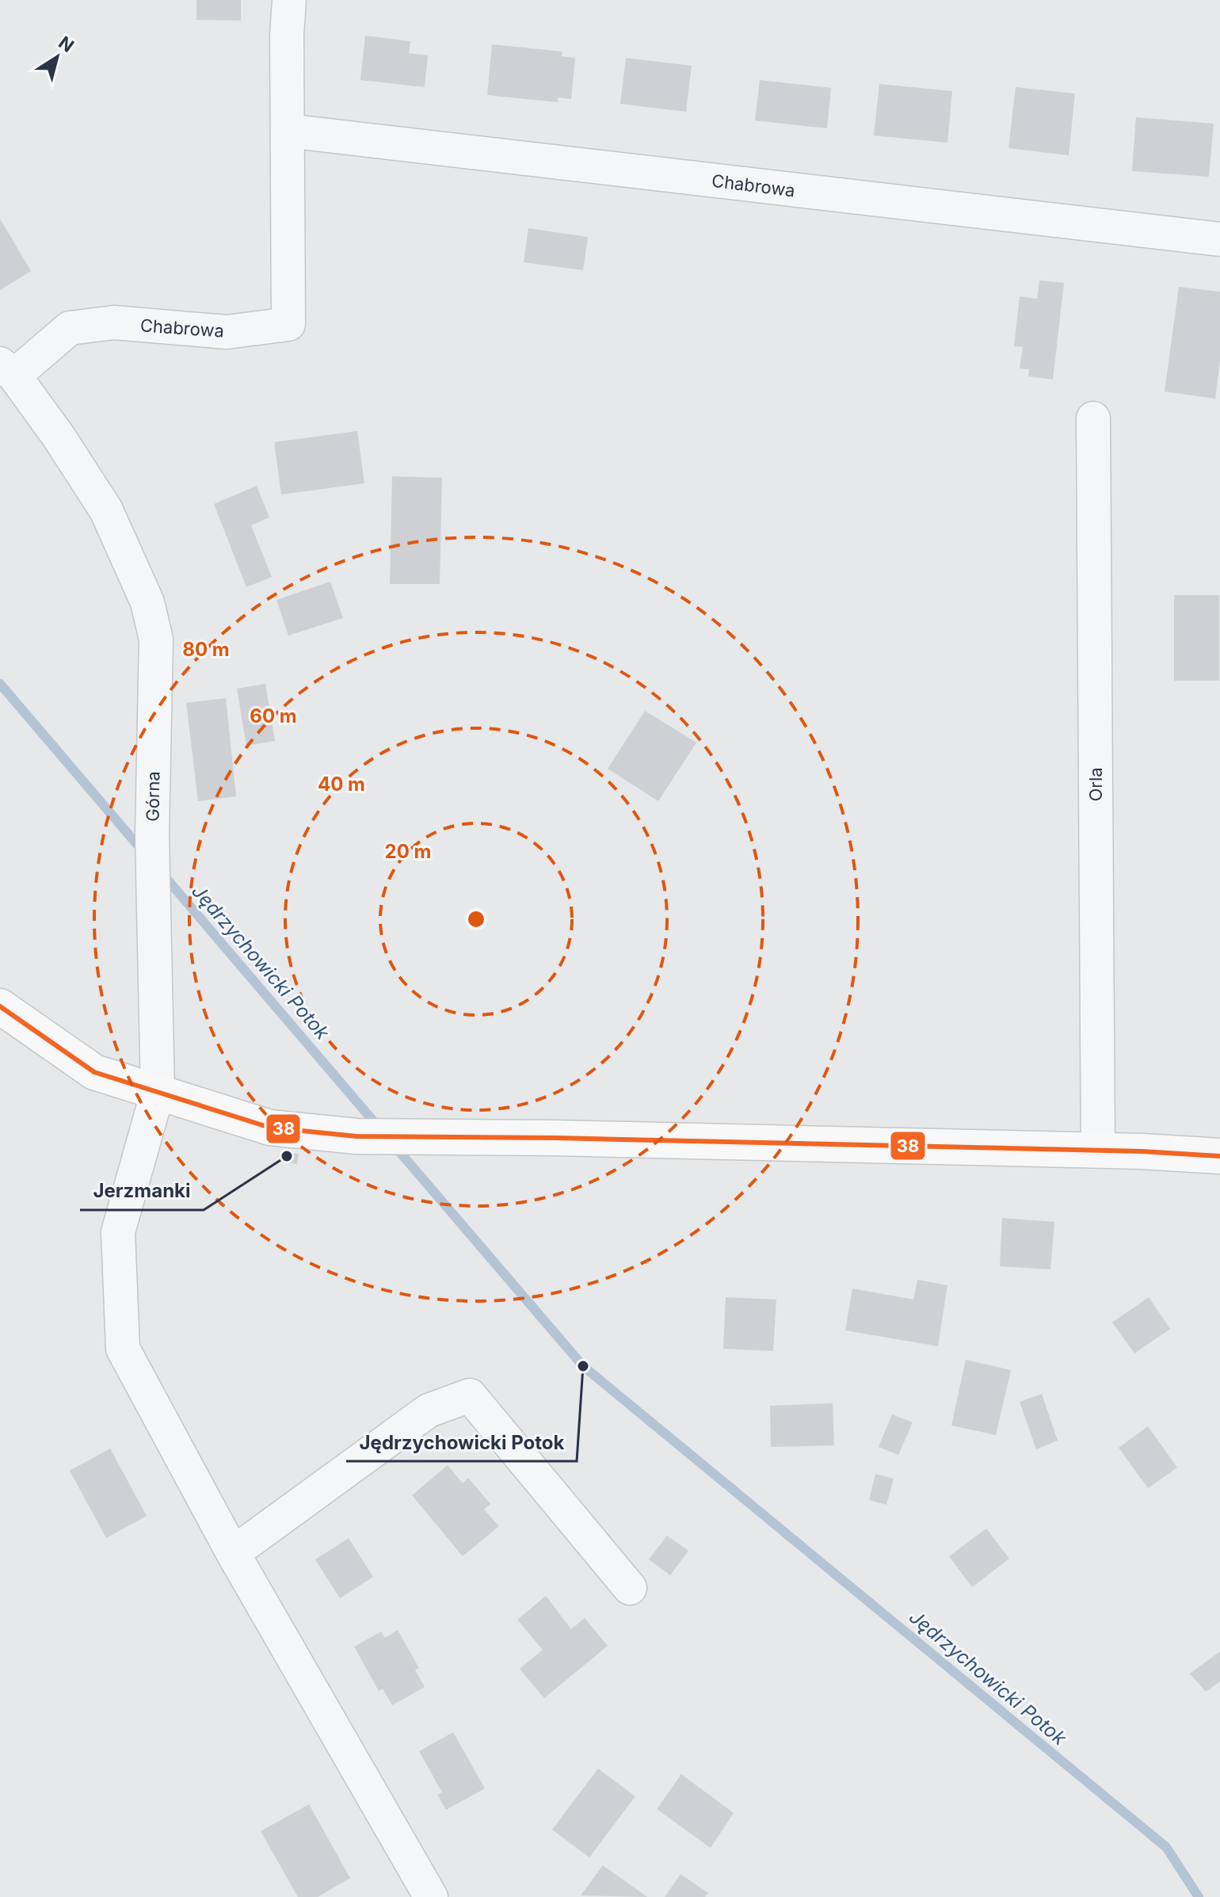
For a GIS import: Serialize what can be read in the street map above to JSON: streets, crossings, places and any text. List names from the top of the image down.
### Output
{
  "streets": {
    "street": ["Chabrowa", "Orla", "Górna"]
  },
  "crossings": [
    ["Chabrowa", "Górna"]
  ],
  "water": ["Jędrzychowicki Potok"],
  "places": ["Jerzmanki", "Jędrzychowicki Potok"],
  "lines": ["transit line 38"],
  "north": "top right",
  "rings": [
    "80 m",
    "60 m",
    "40 m",
    "20 m"
  ]
}
